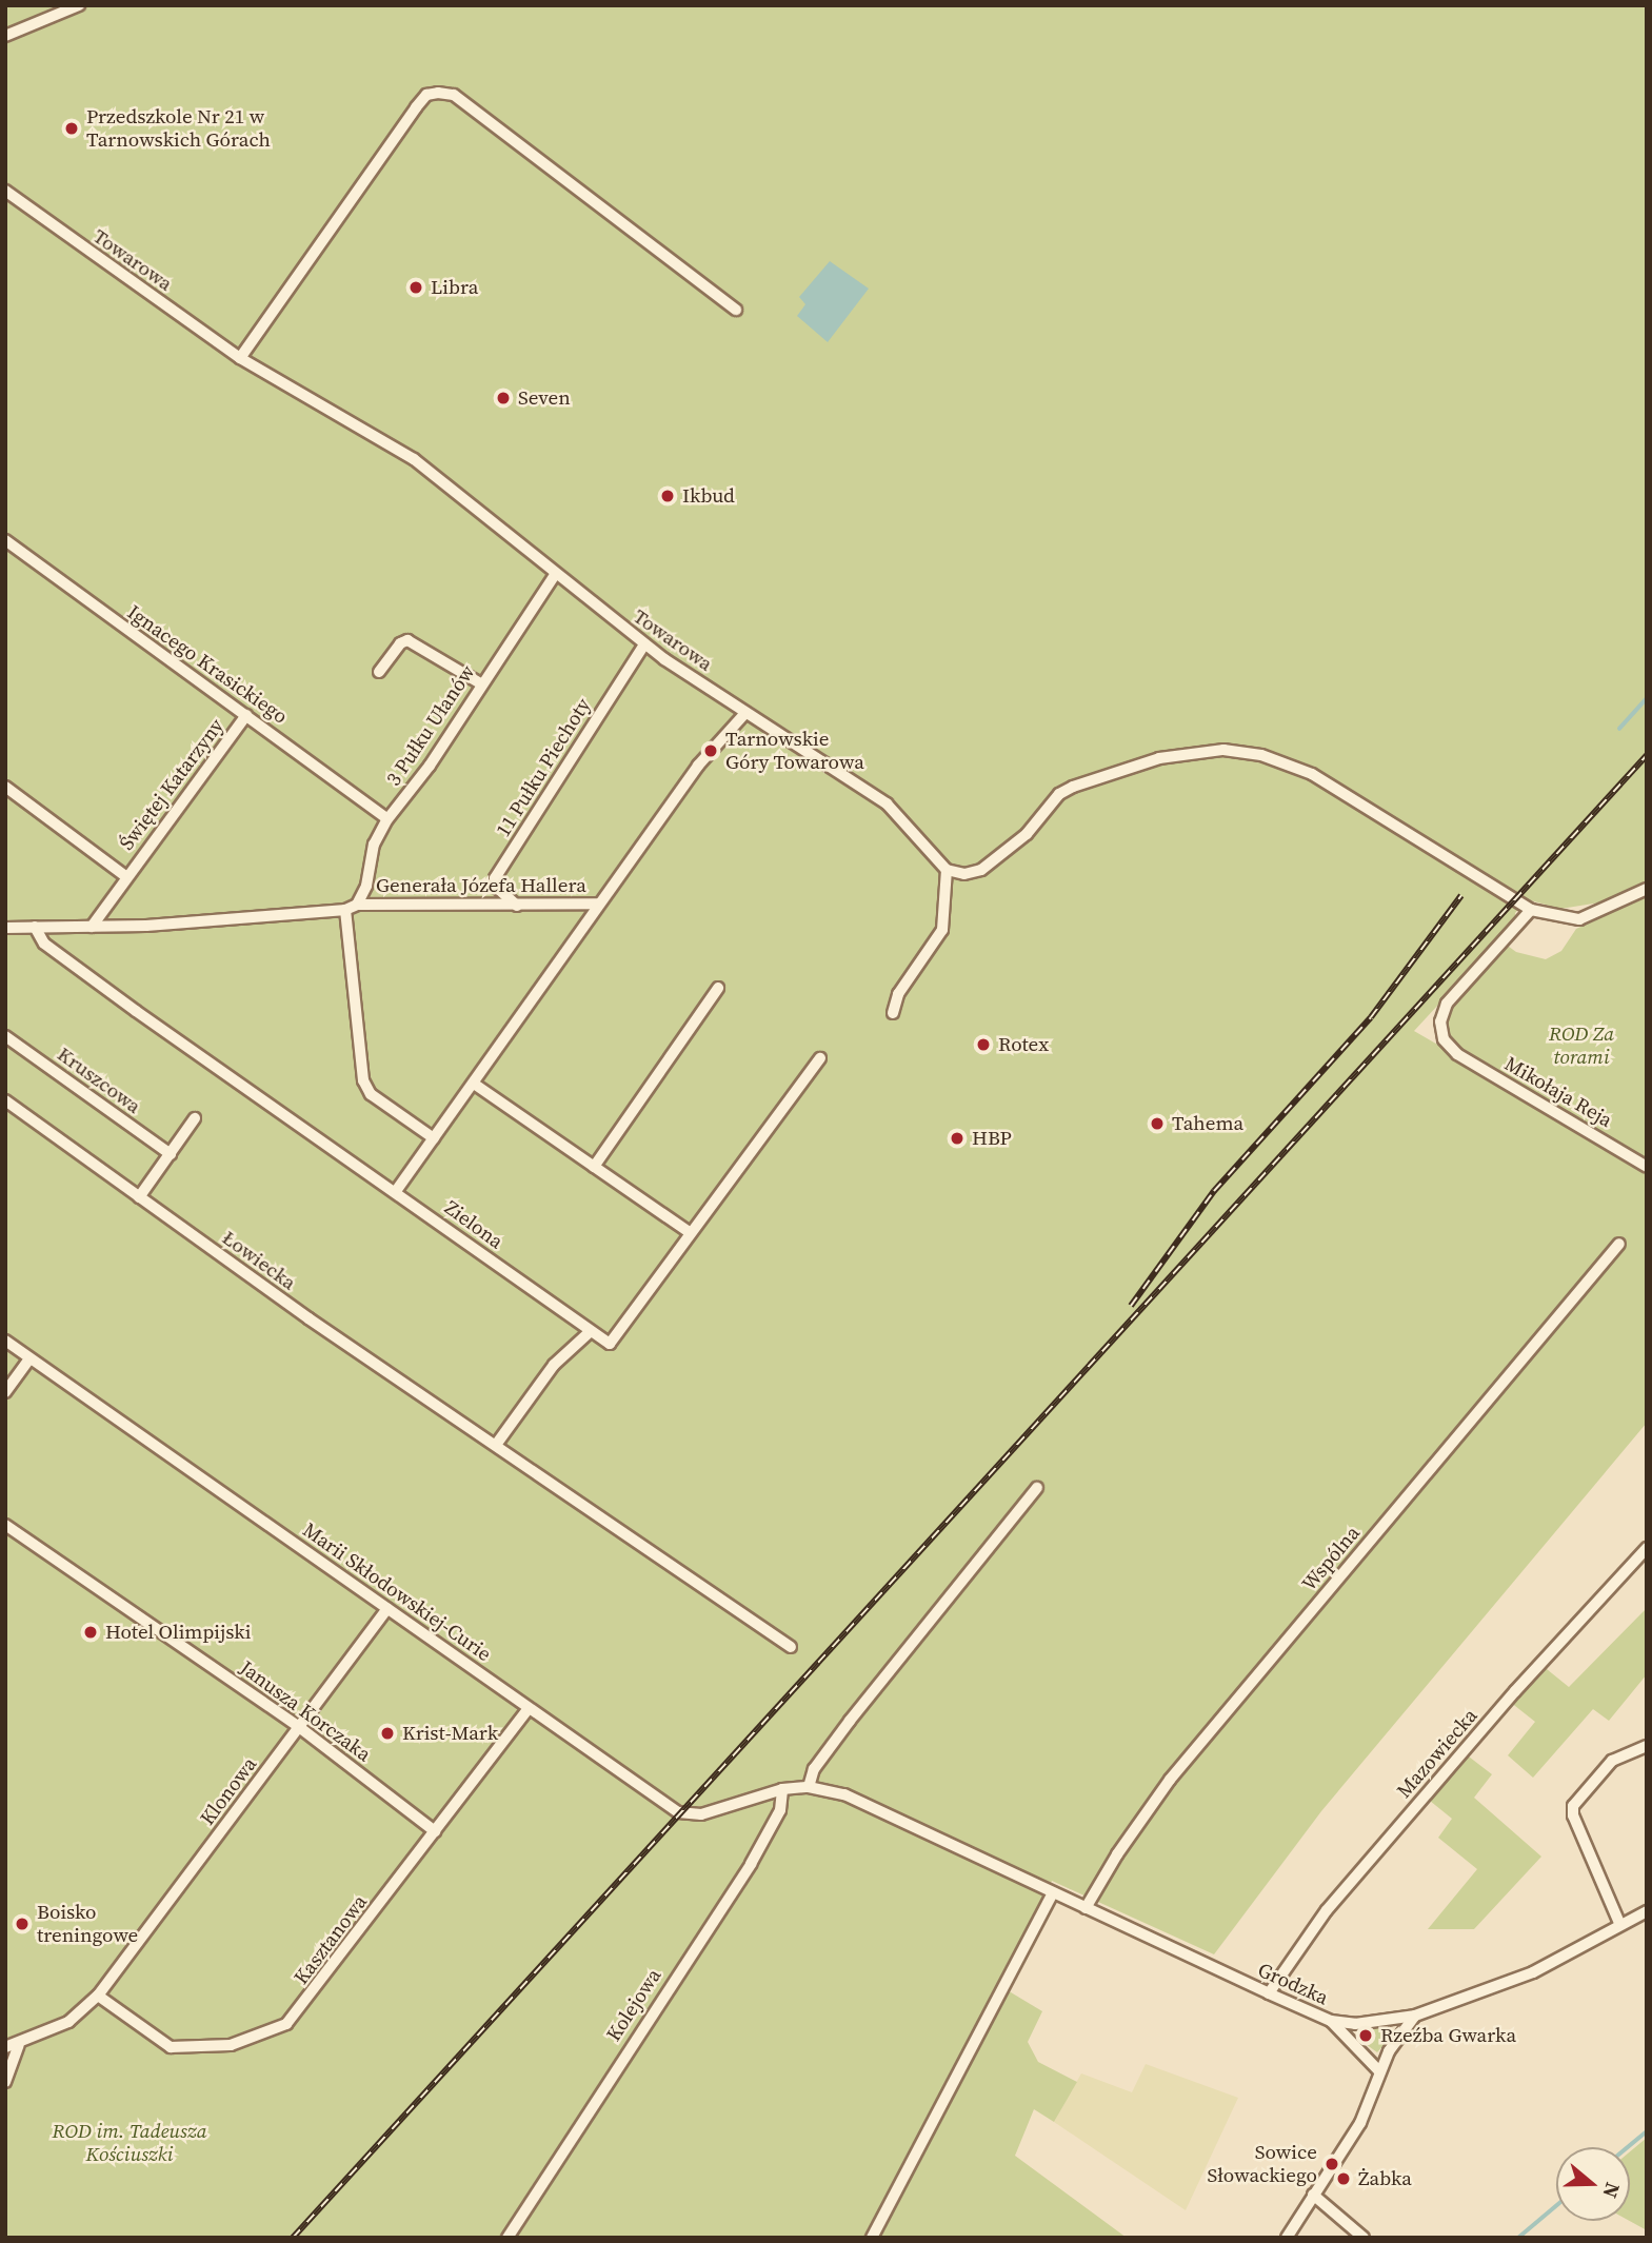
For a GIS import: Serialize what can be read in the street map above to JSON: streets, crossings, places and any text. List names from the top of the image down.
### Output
{
  "streets": {
    "street": [
      "Towarowa",
      "Ignacego Krasickiego",
      "3 Pułku Ułanów",
      "11 Pułku Piechoty",
      "Świętej Katarzyny",
      "Generała Józefa Hallera",
      "Kruszcowa",
      "Mikołaja Reja",
      "Zielona",
      "Łowiecka",
      "Wspólna",
      "Marii Skłodowskiej-Curie",
      "Janusza Korczaka",
      "Mazowiecka",
      "Klonowa",
      "Kasztanowa",
      "Grodzka",
      "Kolejowa"
    ]
  },
  "crossings": [
    ["Towarowa", "3 Pułku Ułanów"],
    ["Towarowa", "11 Pułku Piechoty"],
    ["Towarowa", "Generała Józefa Hallera"],
    ["Ignacego Krasickiego", "3 Pułku Ułanów"],
    ["Ignacego Krasickiego", "Świętej Katarzyny"],
    ["3 Pułku Ułanów", "Generała Józefa Hallera"],
    ["11 Pułku Piechoty", "Generała Józefa Hallera"],
    ["Świętej Katarzyny", "Generała Józefa Hallera"],
    ["Generała Józefa Hallera", "Zielona"],
    ["Wspólna", "Grodzka"],
    ["Marii Skłodowskiej-Curie", "Klonowa"],
    ["Marii Skłodowskiej-Curie", "Kasztanowa"],
    ["Marii Skłodowskiej-Curie", "Grodzka"],
    ["Marii Skłodowskiej-Curie", "Kolejowa"],
    ["Janusza Korczaka", "Klonowa"],
    ["Janusza Korczaka", "Kasztanowa"],
    ["Mazowiecka", "Grodzka"],
    ["Klonowa", "Kasztanowa"],
    ["Grodzka", "Kolejowa"]
  ],
  "parks": ["ROD Za torami", "ROD im. Tadeusza Kościuszki"],
  "places": [
    "Przedszkole Nr 21 w Tarnowskich Górach",
    "Libra",
    "Seven",
    "Ikbud",
    "Tarnowskie Góry Towarowa",
    "Rotex",
    "Tahema",
    "HBP",
    "Hotel Olimpijski",
    "Krist-Mark",
    "Boisko treningowe",
    "Rzeźba Gwarka",
    "Sowice Słowackiego",
    "Żabka"
  ],
  "north": "right"
}
